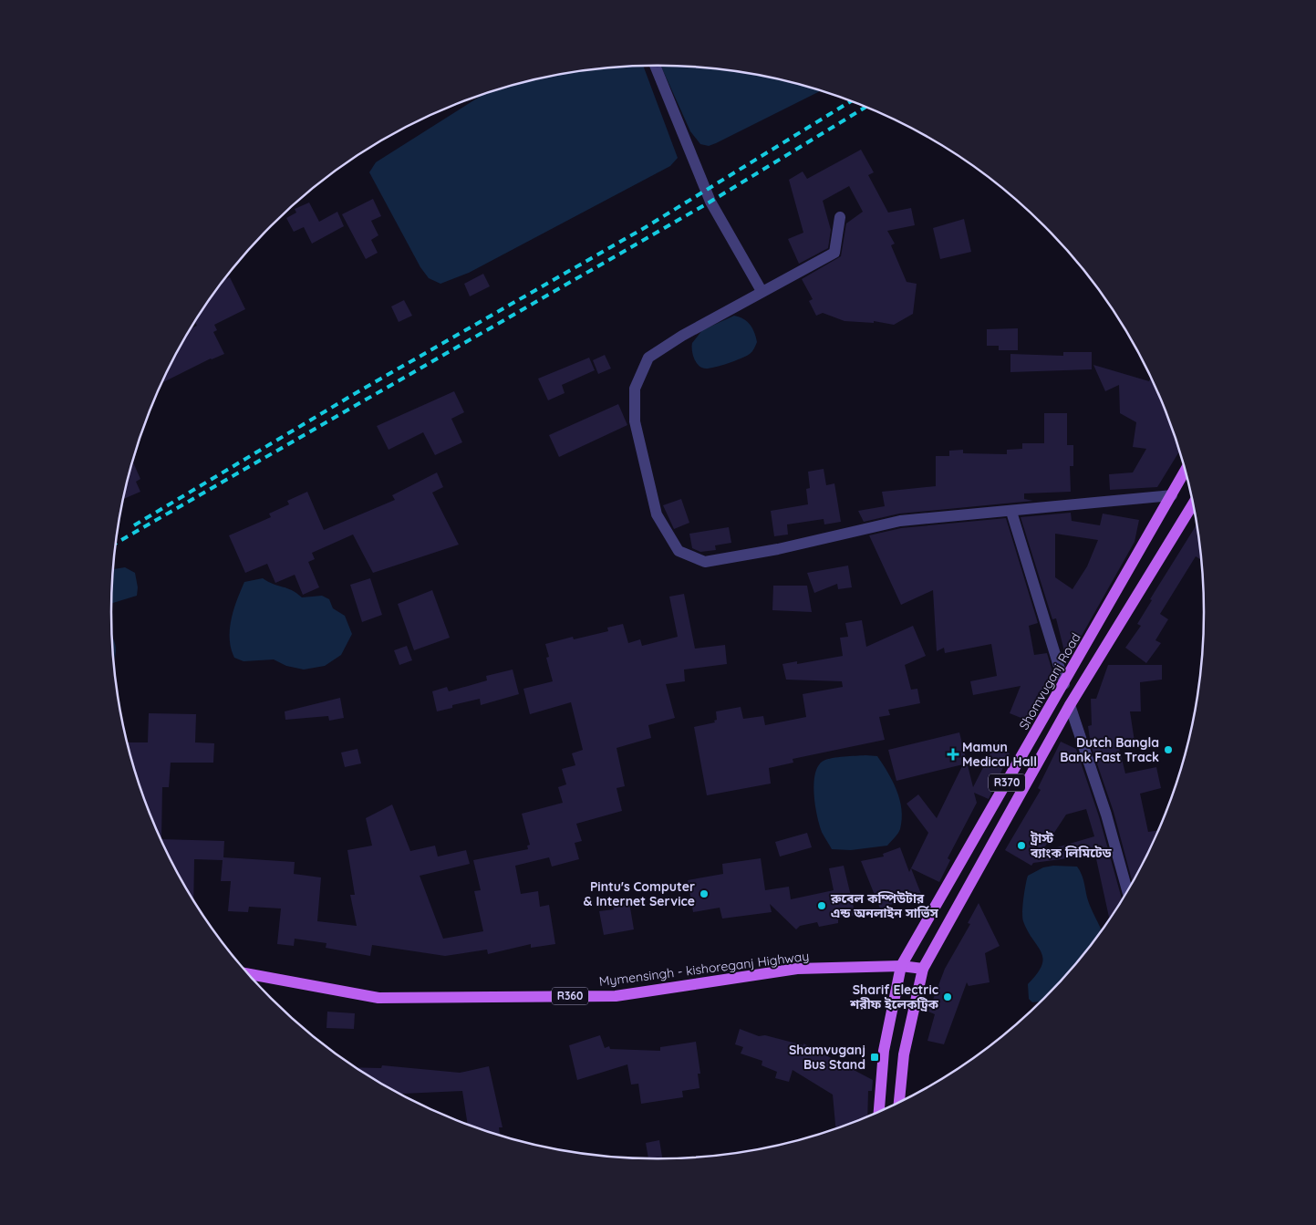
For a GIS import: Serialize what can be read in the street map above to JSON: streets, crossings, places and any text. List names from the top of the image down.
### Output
{
  "streets": {
    "main road": [
      "Shomvuganj Road",
      "R370",
      "Mymensingh - kishoreganj Highway",
      "R360"
    ]
  },
  "crossings": [
    ["Shomvuganj Road", "Mymensingh - kishoreganj Highway"]
  ],
  "places": {
    "other": [
      "Dutch Bangla Bank Fast Track",
      "ট্রাস্ট ব্যাংক লিমিটেড",
      "Pintu's Computer & Internet Service",
      "রুবেল কম্পিউটার এন্ড অনলাইন সার্ভিস",
      "Sharif Electric শরীফ ইলেকট্রিক"
    ],
    "health": ["Mamun Medical Hall"],
    "transit": ["Shamvuganj Bus Stand"]
  }
}
